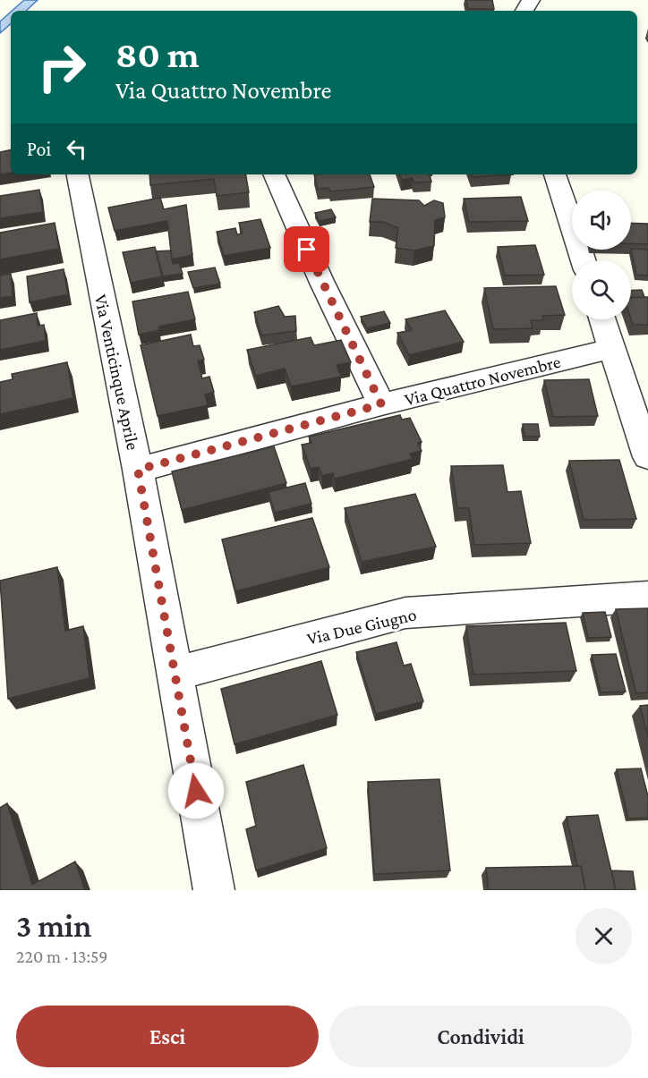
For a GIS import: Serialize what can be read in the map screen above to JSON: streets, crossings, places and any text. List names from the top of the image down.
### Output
{
  "streets": {
    "street": ["Via Venticinque Aprile", "Via Quattro Novembre", "Via Due Giugno"]
  },
  "crossings": [
    ["Via Venticinque Aprile", "Via Quattro Novembre"],
    ["Via Venticinque Aprile", "Via Due Giugno"]
  ],
  "page": {
    "turn": ["80 m", "Via Quattro Novembre"],
    "then": "Poi",
    "heading": ["3 min", "220 m · 13:59"],
    "buttons": ["Esci", "Condividi"]
  }
}
